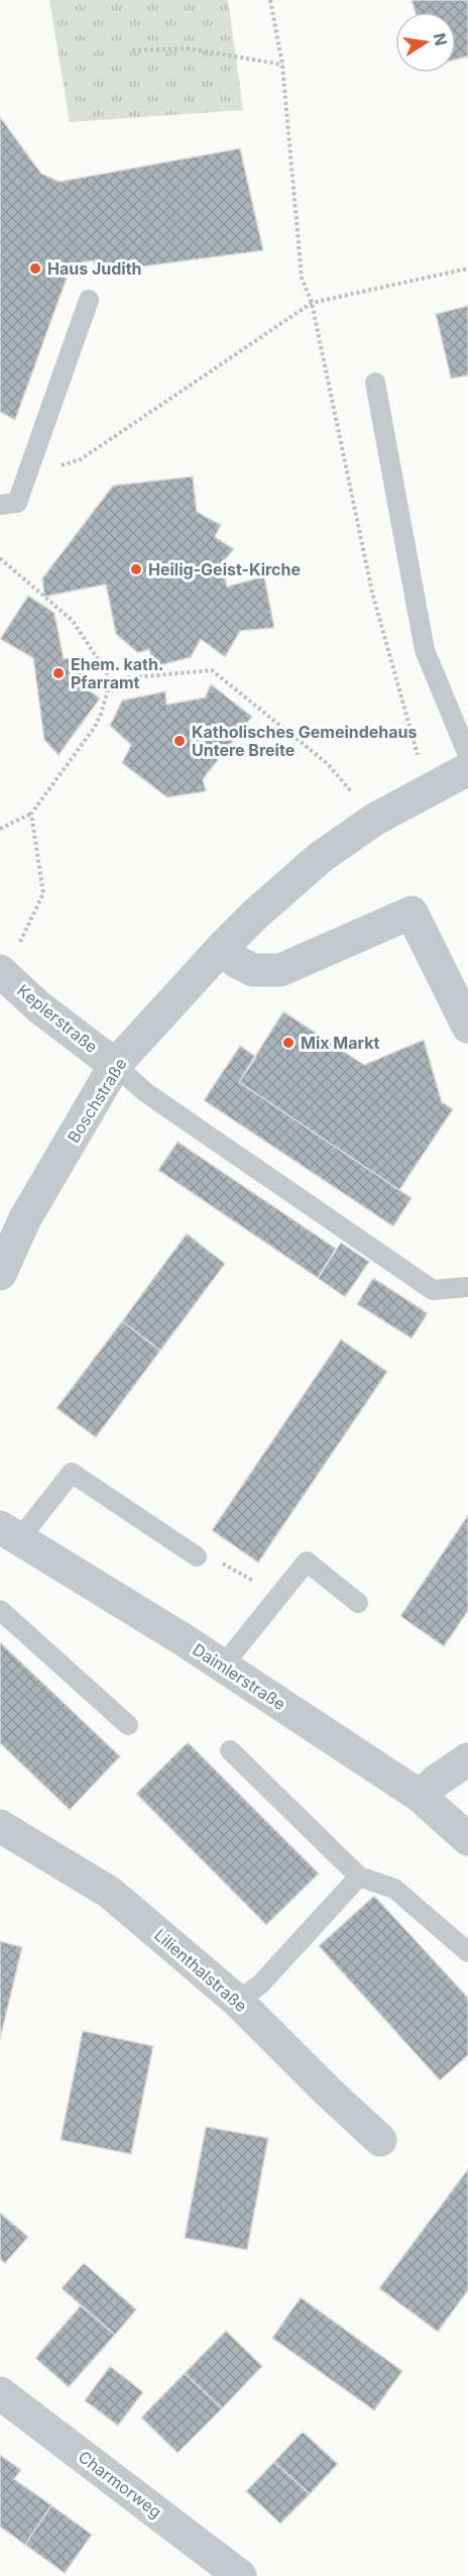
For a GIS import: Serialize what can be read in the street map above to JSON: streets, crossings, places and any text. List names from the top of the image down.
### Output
{
  "streets": {
    "street": [
      "Keplerstraße",
      "Boschstraße",
      "Daimlerstraße",
      "Lilienthalstraße",
      "Charmorweg"
    ]
  },
  "crossings": [
    ["Keplerstraße", "Boschstraße"]
  ],
  "places": [
    "Haus Judith",
    "Heilig-Geist-Kirche",
    "Ehem. kath. Pfarramt",
    "Katholisches Gemeindehaus Untere Breite",
    "Mix Markt"
  ],
  "north": "right"
}
